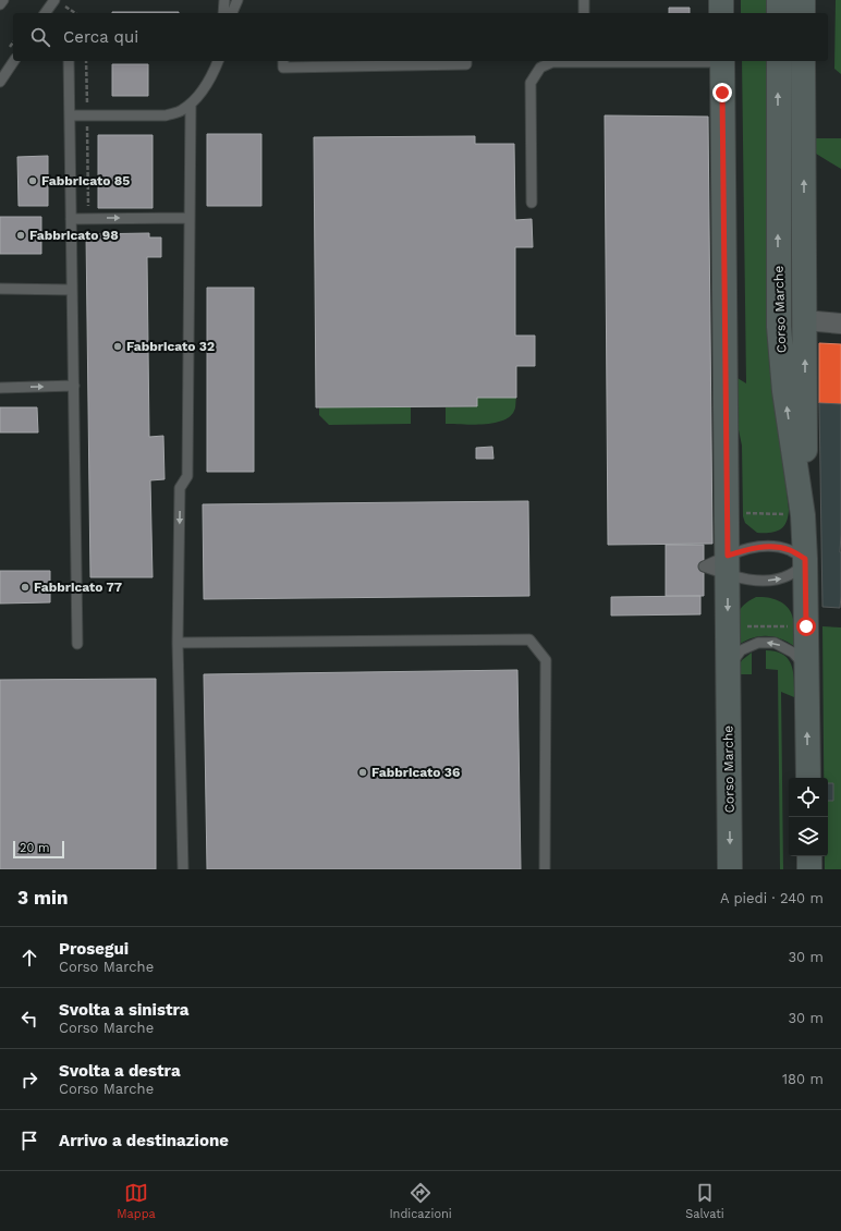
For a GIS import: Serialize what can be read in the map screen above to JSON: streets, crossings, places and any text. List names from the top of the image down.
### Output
{
  "streets": {
    "main road": ["Corso Marche"]
  },
  "places": [
    "Fabbricato 85",
    "Fabbricato 98",
    "Fabbricato 32",
    "Fabbricato 77",
    "Fabbricato 36"
  ],
  "scale_bar": "20 m",
  "page": {
    "search": "Cerca qui",
    "scale": "20 m",
    "heading": ["3 min", "A piedi · 240 m"],
    "list": [
      ["Prosegui", "Corso Marche", "30 m"],
      ["Svolta a sinistra", "Corso Marche", "30 m"],
      ["Svolta a destra", "Corso Marche", "180 m"],
      "Arrivo a destinazione"
    ],
    "nav": ["Mappa", "Indicazioni", "Salvati"]
  }
}
